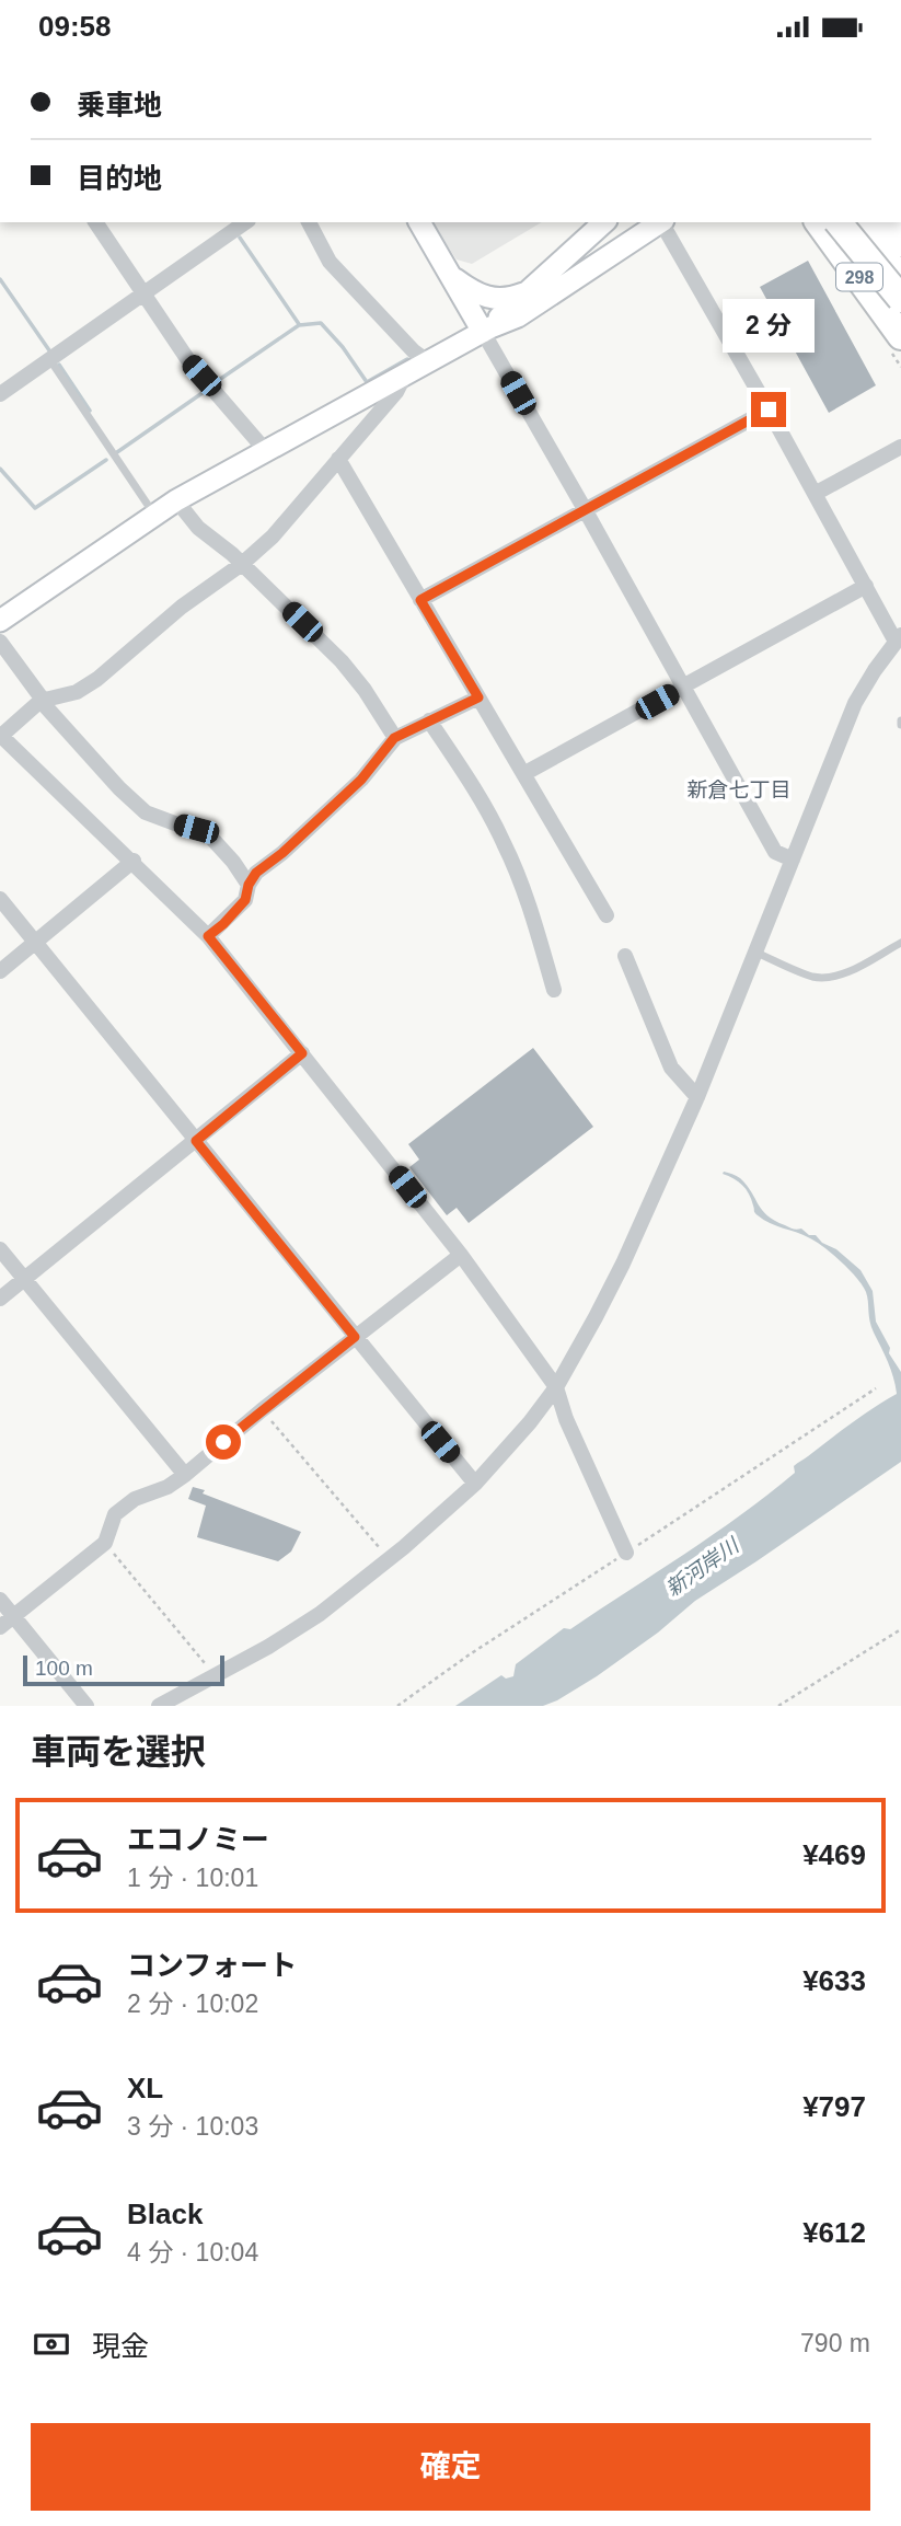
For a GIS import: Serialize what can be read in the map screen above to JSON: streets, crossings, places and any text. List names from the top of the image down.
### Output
{
  "streets": {
    "highway": ["298"]
  },
  "districts": ["新倉七丁目"],
  "water": ["新河岸川"],
  "scale_bar": "100 m",
  "page": {
    "status": "09:58",
    "banner": ["乗車地", "目的地"],
    "bubble": "2 分",
    "scale": "100 m",
    "heading": "車両を選択",
    "list": [
      {
        "name": "エコノミー",
        "note": "1 分 · 10:01",
        "value": "¥469"
      },
      {
        "name": "コンフォート",
        "note": "2 分 · 10:02",
        "value": "¥633"
      },
      {
        "name": "XL",
        "note": "3 分 · 10:03",
        "value": "¥797"
      },
      {
        "name": "Black",
        "note": "4 分 · 10:04",
        "value": "¥612"
      }
    ],
    "pay": ["現金", "790 m"],
    "buttons": "確定"
  }
}
